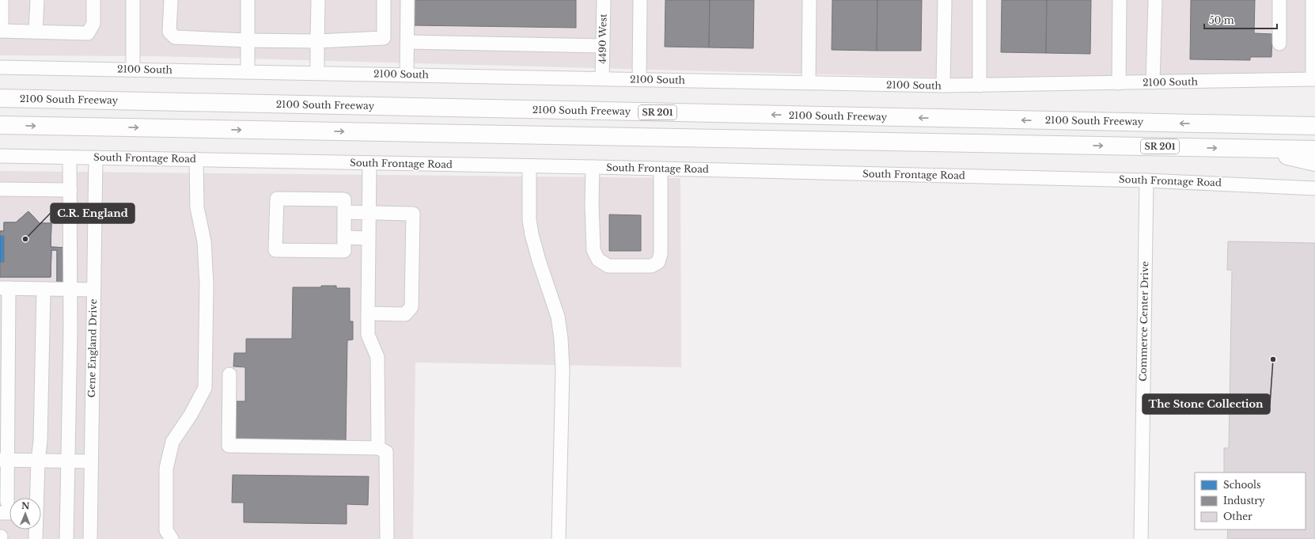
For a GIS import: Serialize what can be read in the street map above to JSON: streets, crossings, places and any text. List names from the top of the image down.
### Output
{
  "streets": {
    "highway": ["2100 South Freeway", "SR 201"],
    "street": [
      "4490 West",
      "2100 South",
      "South Frontage Road",
      "Commerce Center Drive",
      "Gene England Drive"
    ]
  },
  "crossings": [
    ["4490 West", "2100 South"],
    ["South Frontage Road", "Commerce Center Drive"],
    ["South Frontage Road", "Gene England Drive"]
  ],
  "places": ["C.R. England", "The Stone Collection"],
  "legend": ["Schools", "Industry", "Other"],
  "scale_bar": "50 m",
  "north": "top"
}
